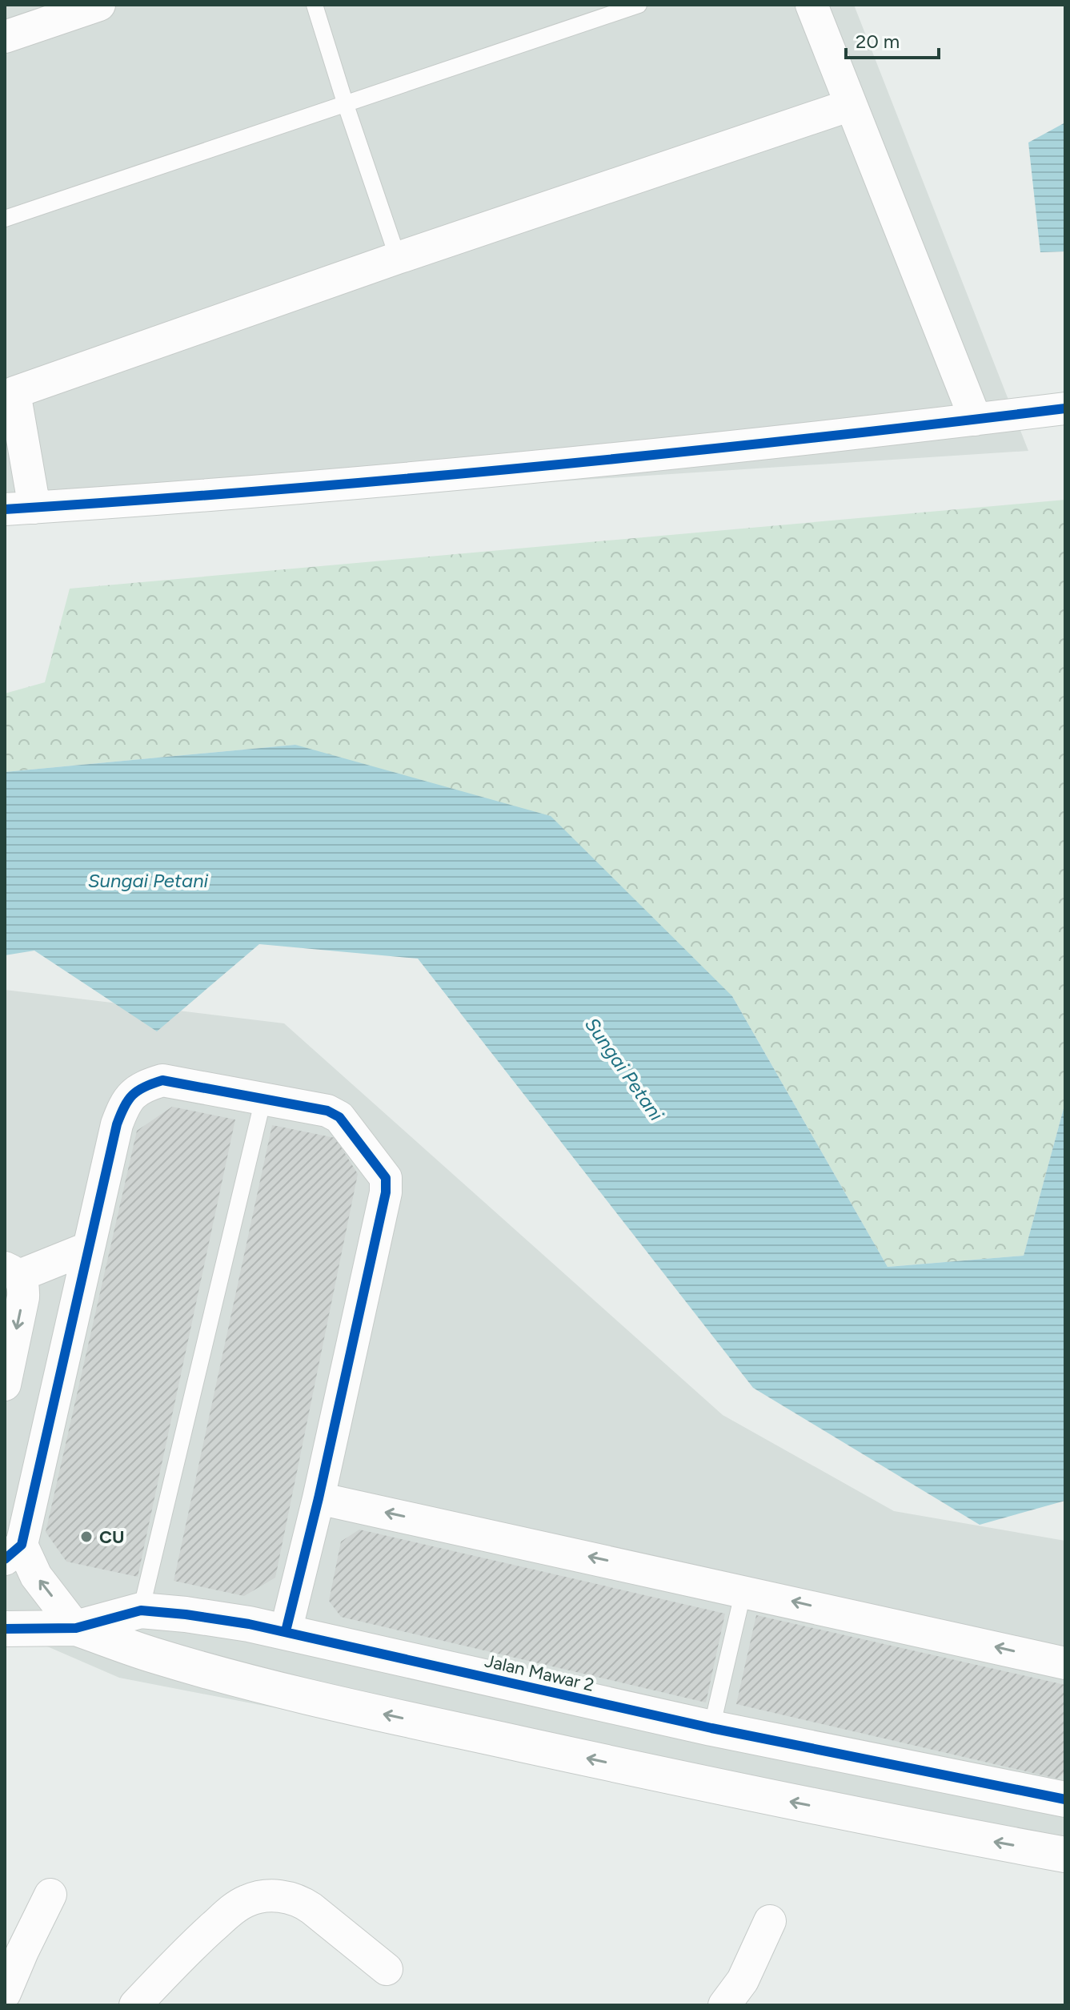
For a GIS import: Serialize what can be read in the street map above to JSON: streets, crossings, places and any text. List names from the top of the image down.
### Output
{
  "streets": {
    "street": ["Jalan Mawar 2"]
  },
  "water": ["Sungai Petani"],
  "places": ["CU"],
  "scale_bar": "20 m"
}
